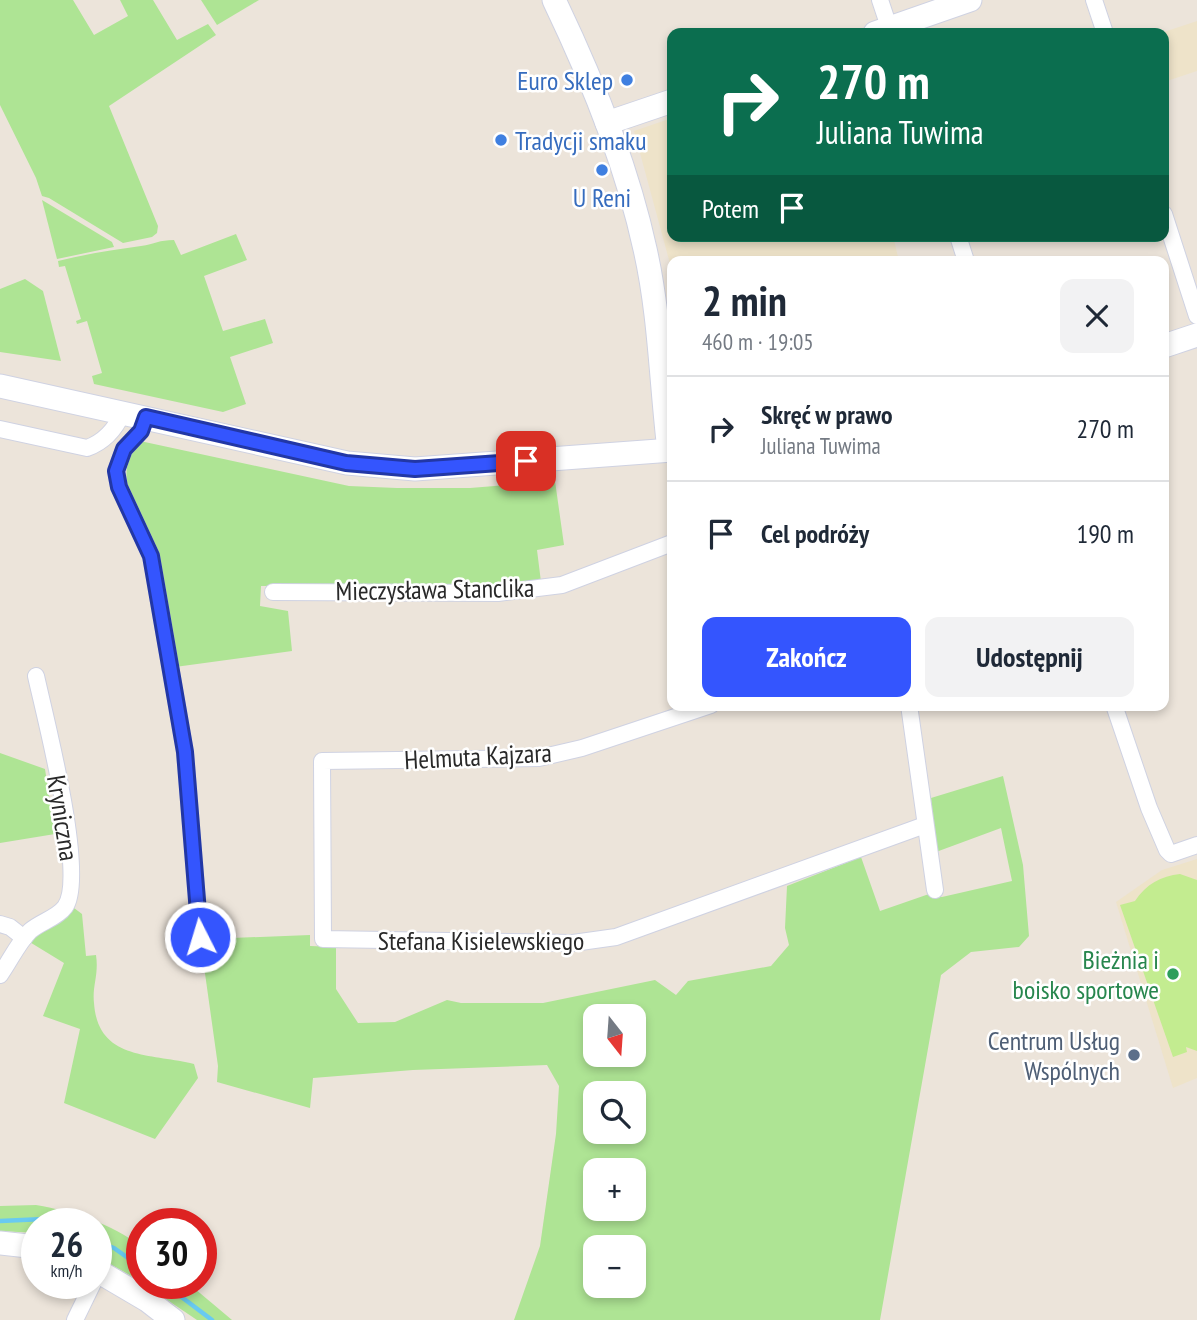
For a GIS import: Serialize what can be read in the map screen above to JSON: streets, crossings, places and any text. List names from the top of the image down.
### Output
{
  "streets": {
    "street": [
      "Mieczysława Stanclika",
      "Helmuta Kajzara",
      "Kryniczna",
      "Stefana Kisielewskiego"
    ]
  },
  "crossings": [
    ["Helmuta Kajzara", "Stefana Kisielewskiego"]
  ],
  "places": [
    "Euro Sklep",
    "Tradycji smaku",
    "U Reni",
    "Bieżnia i boisko sportowe",
    "Centrum Usług Wspólnych"
  ],
  "north": "bottom",
  "page": {
    "turn": ["270 m", "Juliana Tuwima"],
    "then": "Potem",
    "heading": ["2 min", "460 m · 19:05"],
    "list": [
      {
        "name": "Skręć w prawo",
        "note": "Juliana Tuwima",
        "value": "270 m"
      },
      {
        "name": "Cel podróży",
        "value": "190 m"
      }
    ],
    "buttons": ["Zakończ", "Udostępnij"],
    "map_buttons": ["+", "−"],
    "speed": "26 km/h",
    "limit": "30"
  }
}
